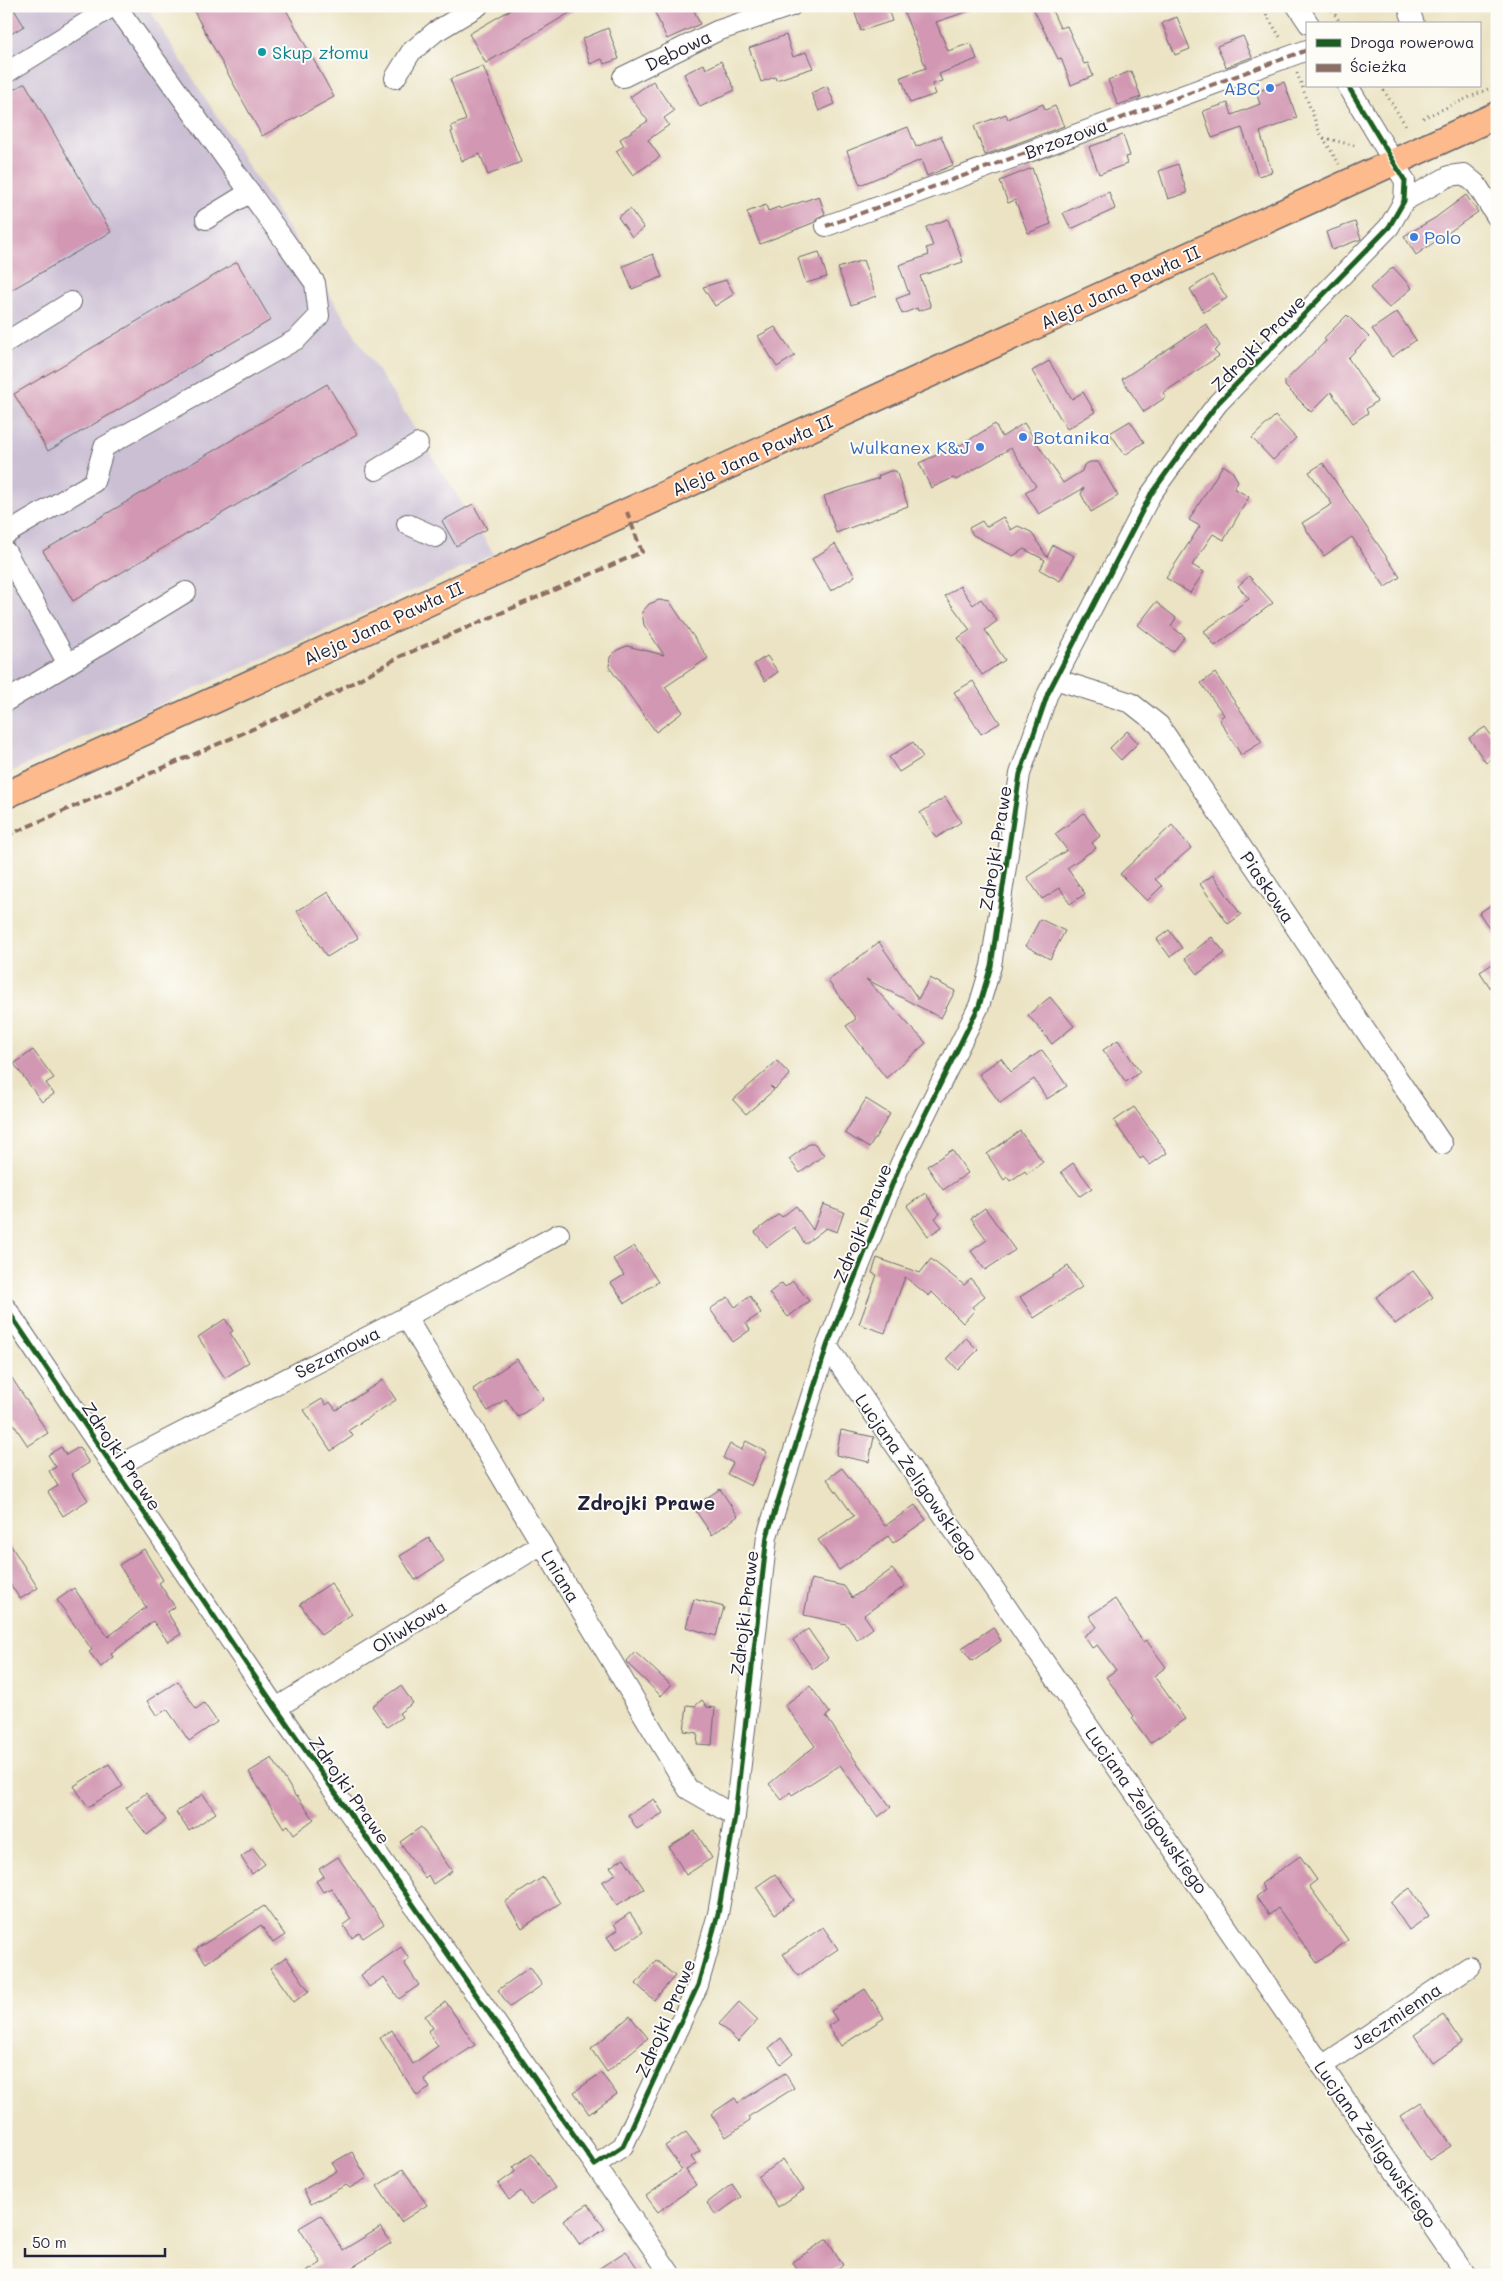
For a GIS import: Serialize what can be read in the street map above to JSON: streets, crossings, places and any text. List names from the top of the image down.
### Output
{
  "streets": {
    "main road": ["Aleja Jana Pawła II"],
    "street": [
      "Dębowa",
      "Brzozowa",
      "Zdrojki Prawe",
      "Piaskowa",
      "Sezamowa",
      "Lucjana Żeligowskiego",
      "Lniana",
      "Oliwkowa",
      "Jęczmienna"
    ]
  },
  "crossings": [
    ["Zdrojki Prawe", "Piaskowa"],
    ["Zdrojki Prawe", "Sezamowa"],
    ["Zdrojki Prawe", "Lucjana Żeligowskiego"],
    ["Zdrojki Prawe", "Lniana"],
    ["Zdrojki Prawe", "Oliwkowa"],
    ["Sezamowa", "Lniana"],
    ["Lucjana Żeligowskiego", "Jęczmienna"],
    ["Lniana", "Oliwkowa"]
  ],
  "districts": ["Zdrojki Prawe"],
  "places": [
    "Skup złomu",
    "ABC",
    "Polo",
    "Botanika",
    "Wulkanex K&J"
  ],
  "legend": ["Droga rowerowa", "Ścieżka"],
  "scale_bar": "50 m"
}
